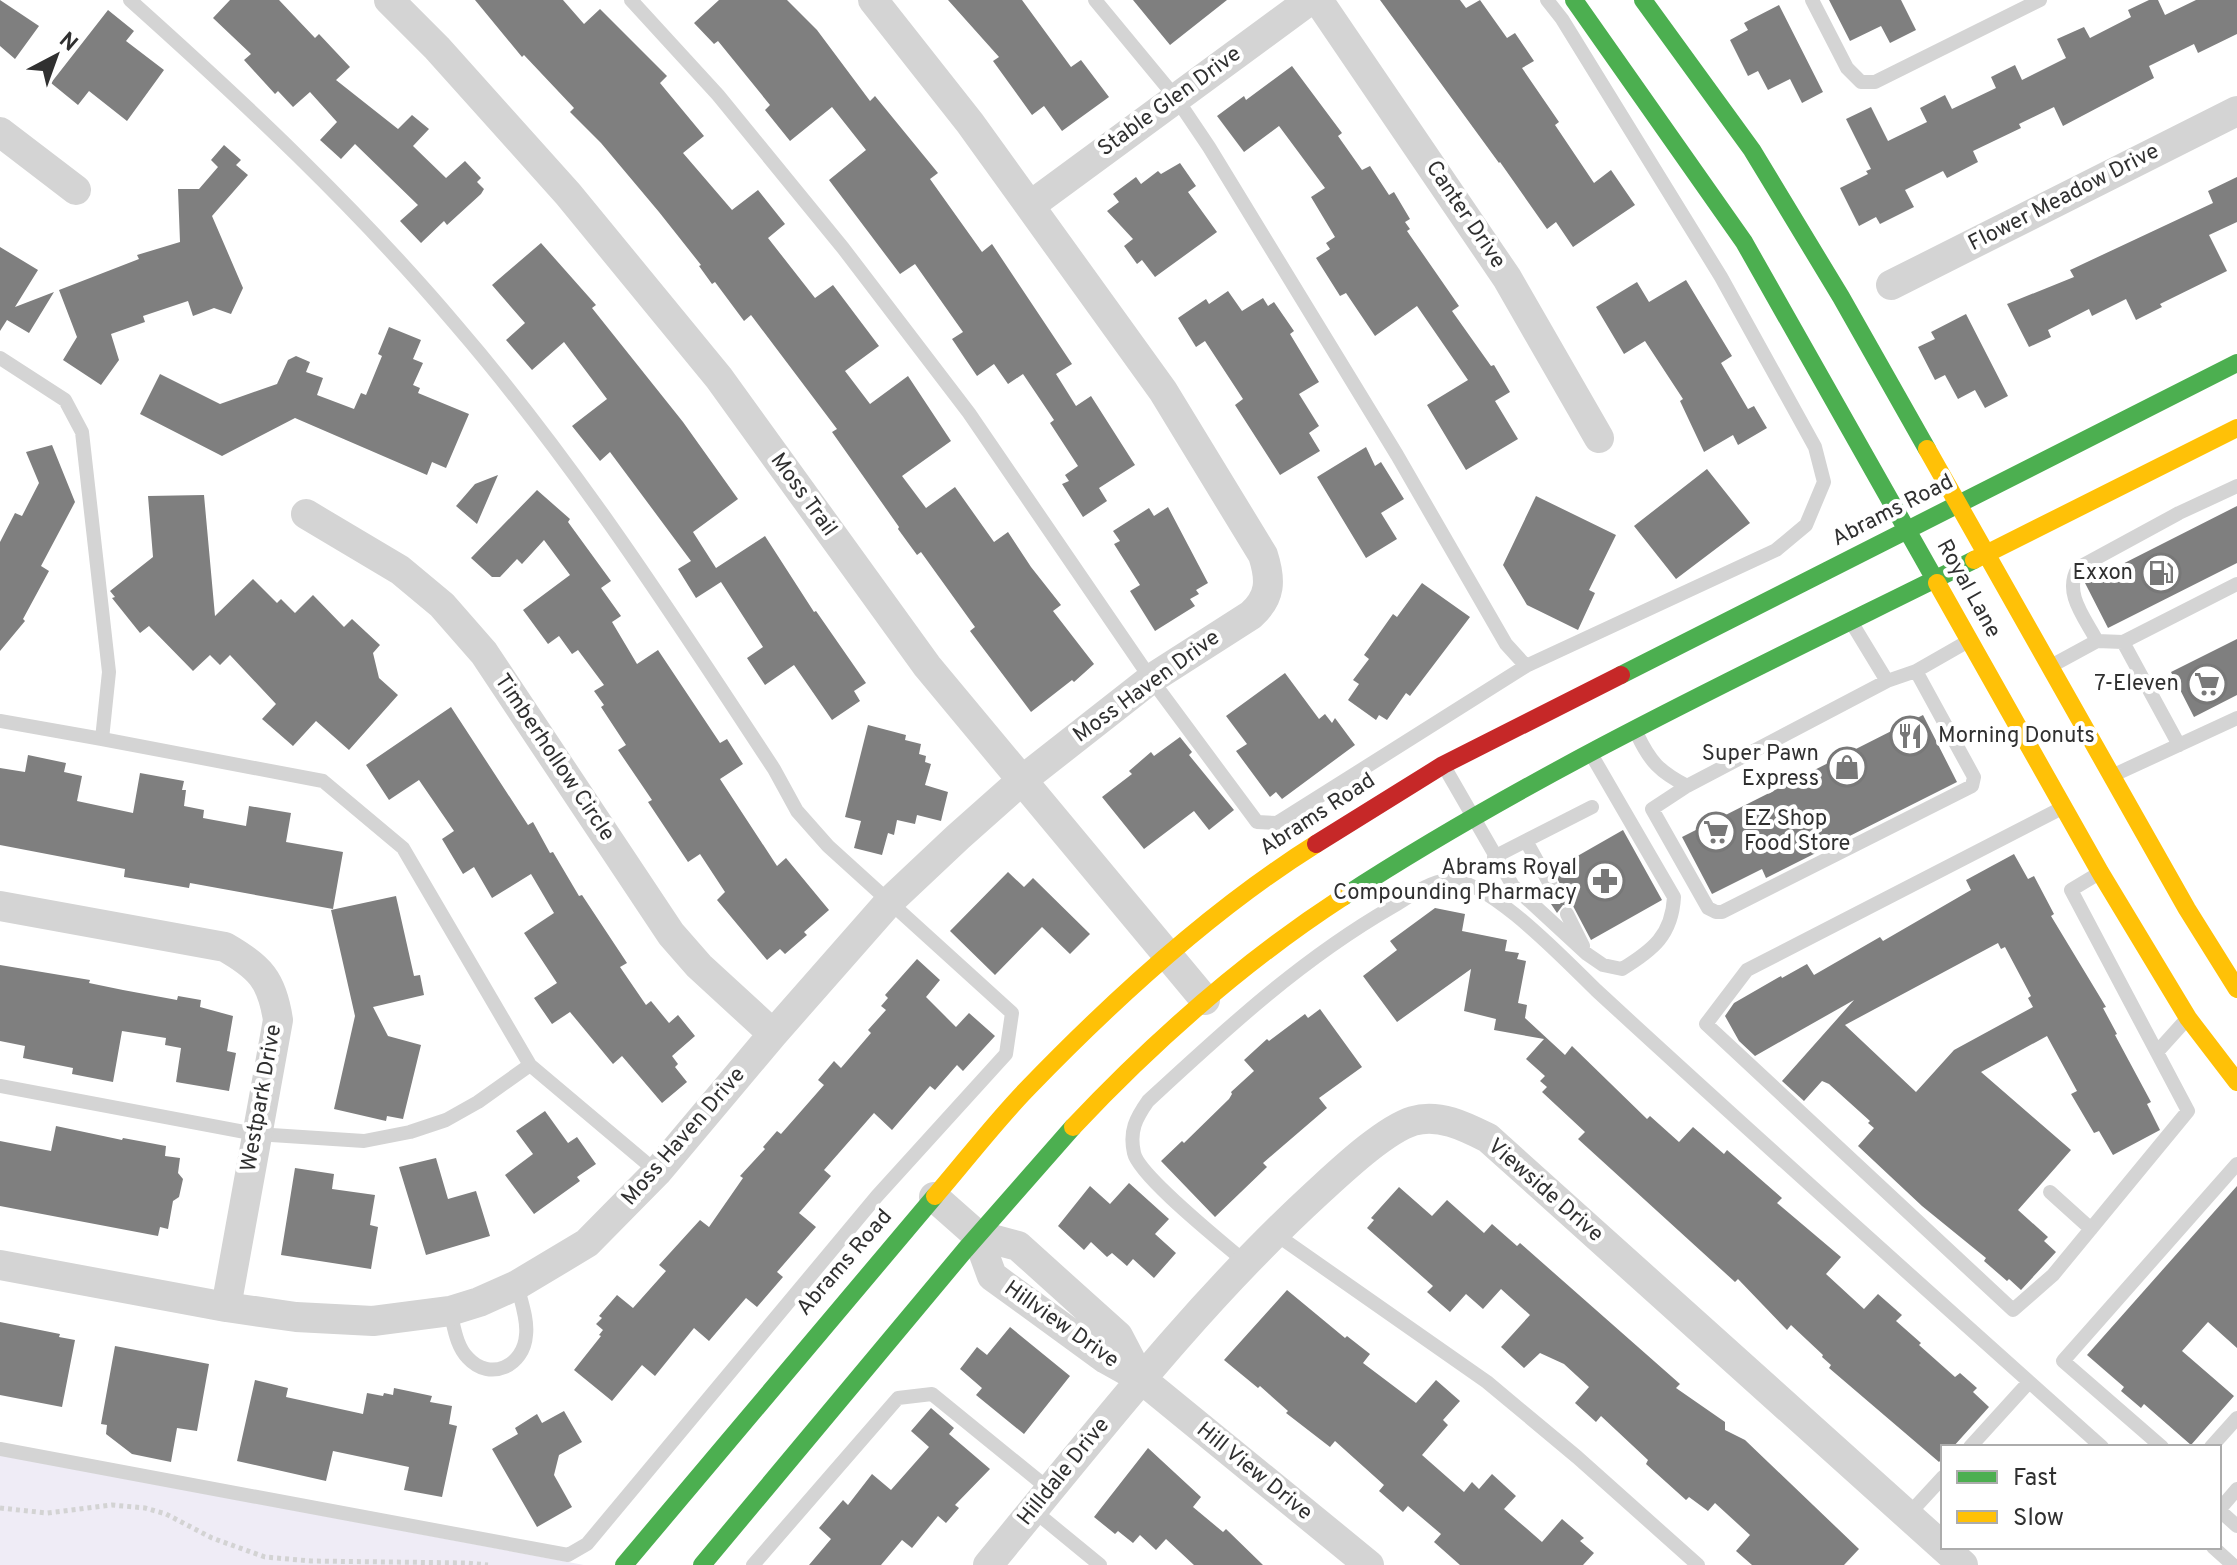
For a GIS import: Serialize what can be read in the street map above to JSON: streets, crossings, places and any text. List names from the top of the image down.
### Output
{
  "streets": {
    "main road": ["Abrams Road", "Royal Lane"],
    "street": [
      "Stable Glen Drive",
      "Flower Meadow Drive",
      "Canter Drive",
      "Moss Trail",
      "Moss Haven Drive",
      "Timberhollow Circle",
      "Westpark Drive",
      "Viewside Drive",
      "Hillview Drive",
      "Hilldale Drive",
      "Hill View Drive"
    ]
  },
  "crossings": [
    ["Stable Glen Drive", "Moss Haven Drive"],
    ["Moss Trail", "Abrams Road"],
    ["Moss Trail", "Moss Haven Drive"],
    ["Abrams Road", "Royal Lane"],
    ["Abrams Road", "Hillview Drive"],
    ["Moss Haven Drive", "Timberhollow Circle"],
    ["Moss Haven Drive", "Westpark Drive"],
    ["Viewside Drive", "Hillview Drive"],
    ["Viewside Drive", "Hilldale Drive"],
    ["Viewside Drive", "Hill View Drive"],
    ["Hillview Drive", "Hilldale Drive"],
    ["Hillview Drive", "Hill View Drive"],
    ["Hilldale Drive", "Hill View Drive"]
  ],
  "places": {
    "fuel station": ["Exxon"],
    "supermarket": ["7-Eleven", "EZ Shop Food Store"],
    "restaurant": ["Morning Donuts"],
    "shop": ["Super Pawn Express"],
    "pharmacy": ["Abrams Royal Compounding Pharmacy"]
  },
  "legend": ["Fast", "Slow"],
  "north": "top right"
}
